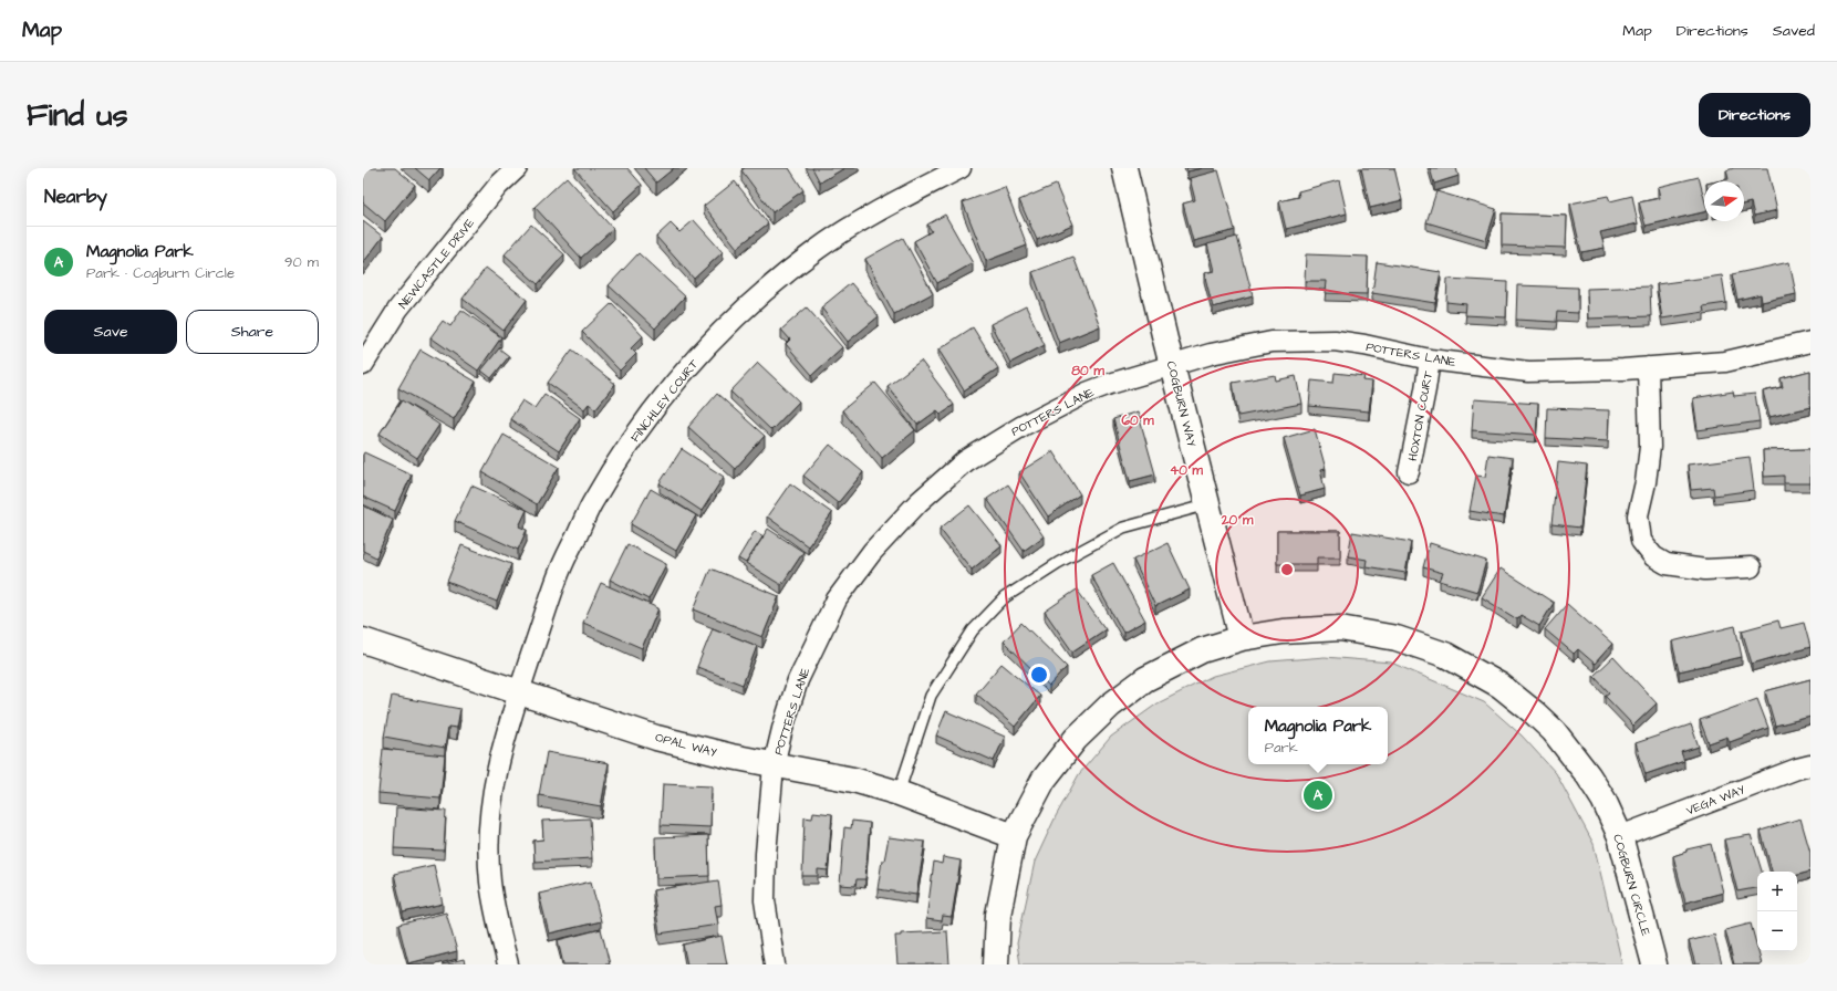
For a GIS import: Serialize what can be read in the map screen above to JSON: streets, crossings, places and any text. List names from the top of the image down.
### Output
{
  "streets": {
    "street": [
      "NEWCASTLE DRIVE",
      "POTTERS LANE",
      "FINCHLEY COURT",
      "COGBURN WAY",
      "HOXTON COURT",
      "OPAL WAY",
      "VEGA WAY",
      "COGBURN CIRCLE"
    ]
  },
  "crossings": [
    ["POTTERS LANE", "COGBURN WAY"],
    ["POTTERS LANE", "HOXTON COURT"],
    ["POTTERS LANE", "OPAL WAY"],
    ["FINCHLEY COURT", "OPAL WAY"],
    ["COGBURN WAY", "COGBURN CIRCLE"],
    ["OPAL WAY", "COGBURN CIRCLE"],
    ["VEGA WAY", "COGBURN CIRCLE"]
  ],
  "north": "right",
  "page": {
    "header": "Map",
    "nav": ["Map", "Directions", "Saved"],
    "buttons": [
      "Directions",
      ["Save", "Share"]
    ],
    "title": "Find us",
    "heading": "Nearby",
    "list": [
      {
        "mark": "A",
        "name": "Magnolia Park",
        "note": "Park · Cogburn Circle",
        "value": "90 m"
      }
    ],
    "popup": ["Magnolia Park", "Park"],
    "pins": "A",
    "map_buttons": ["+", "−"]
  },
  "rings": [
    "80 m",
    "60 m",
    "40 m",
    "20 m"
  ]
}
